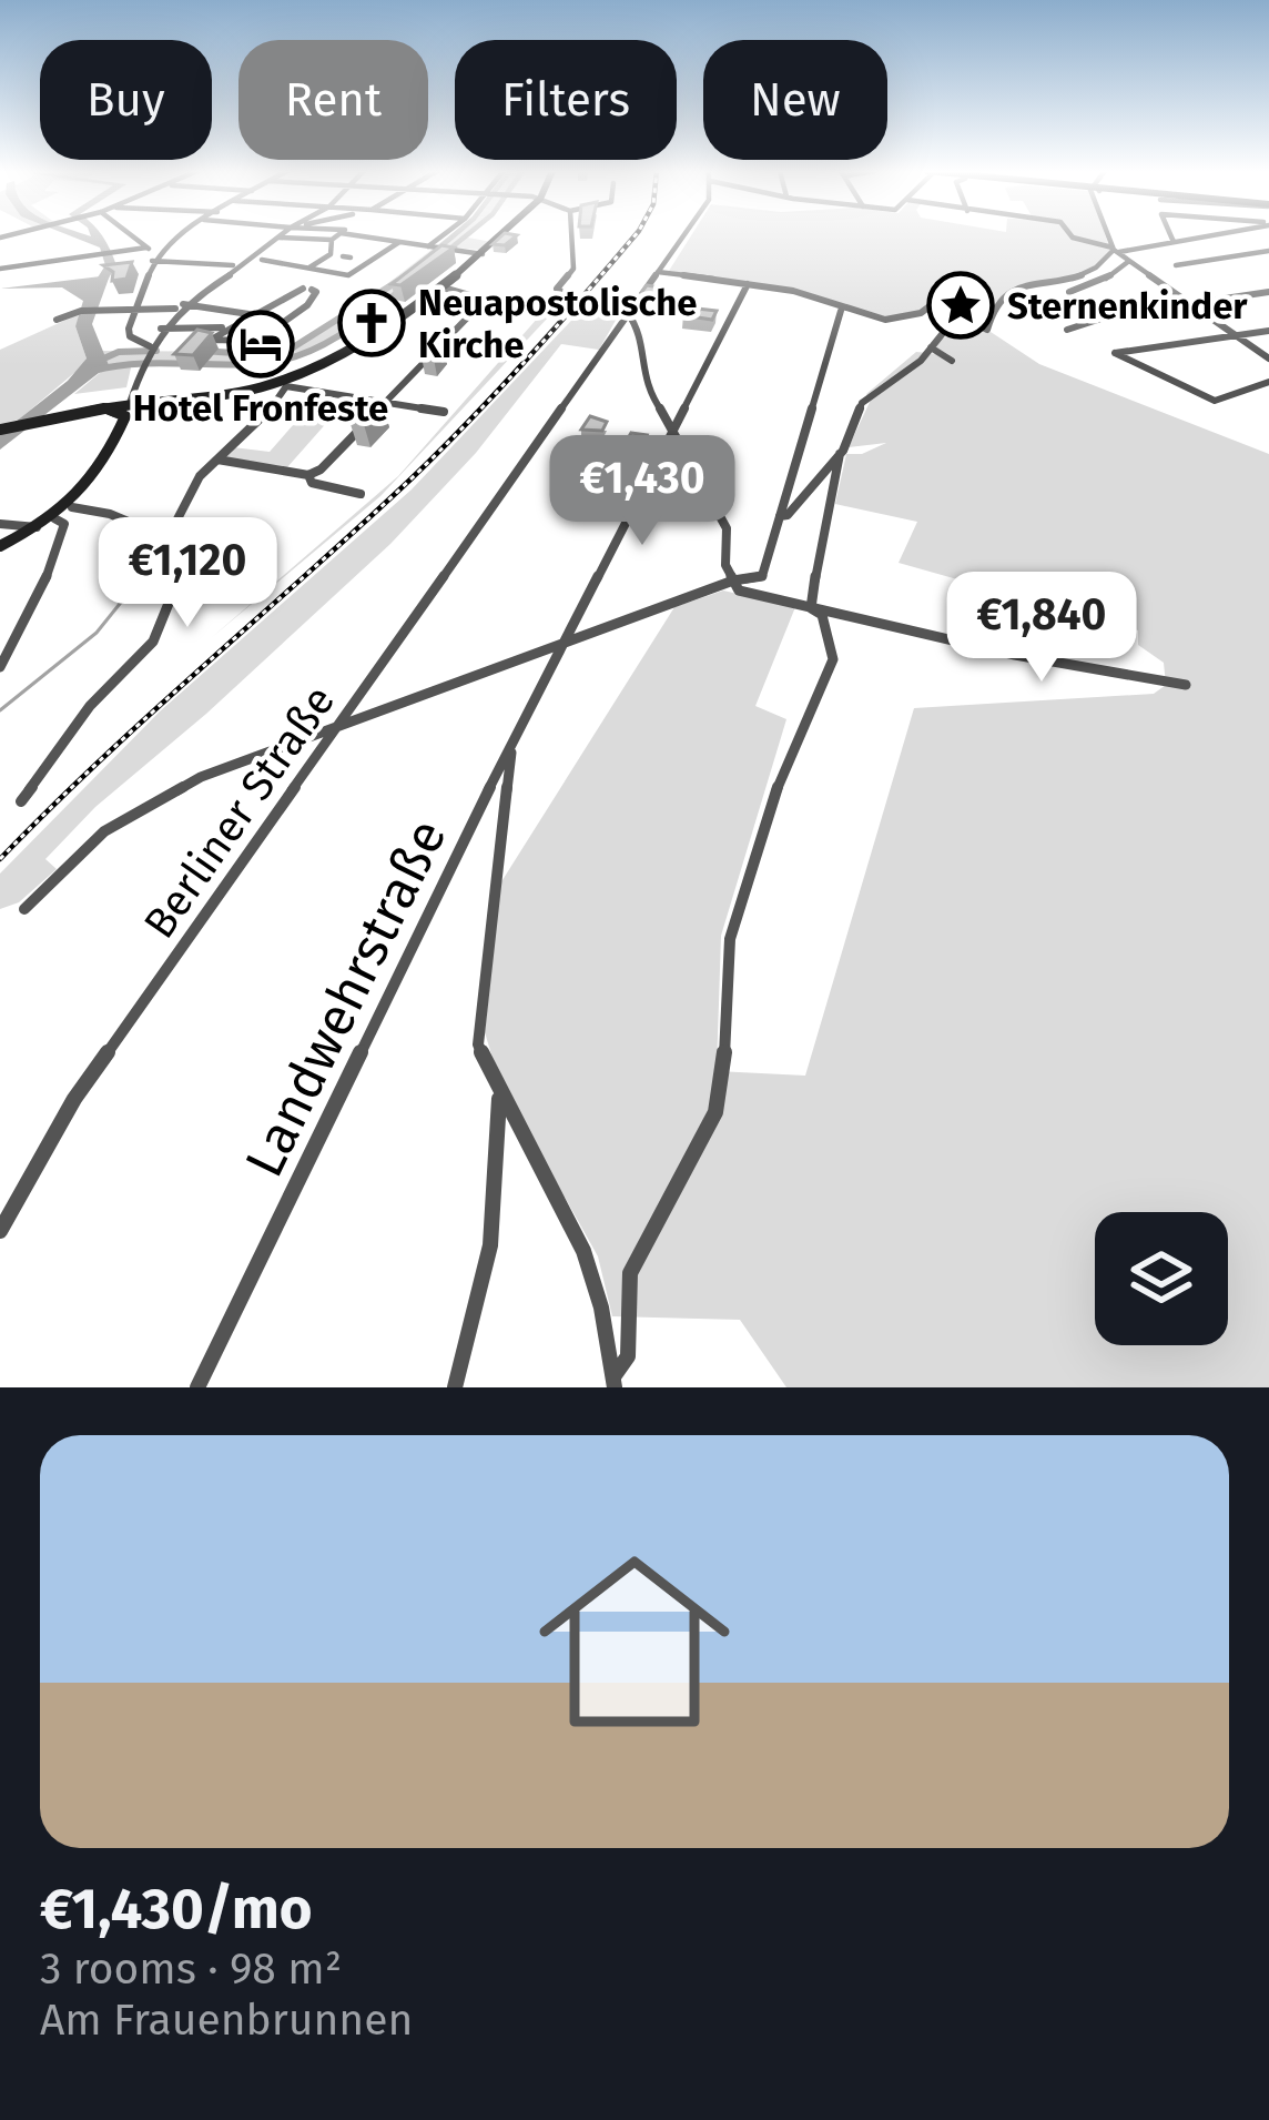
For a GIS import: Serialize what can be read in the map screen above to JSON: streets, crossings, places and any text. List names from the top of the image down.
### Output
{
  "streets": {
    "street": ["Berliner Straße", "Landwehrstraße"]
  },
  "places": {
    "place": ["Sternenkinder"],
    "church": ["Neuapostolische Kirche"],
    "hotel": ["Hotel Fronfeste"]
  },
  "page": {
    "chip": [
      "Buy",
      "Rent",
      "Filters",
      "New"
    ],
    "price": ["€1,430", "€1,120", "€1,840"],
    "list": [
      {
        "name": "€1,430/mo",
        "note": "3 rooms · 98 m² · Am Frauenbrunnen"
      }
    ]
  }
}
